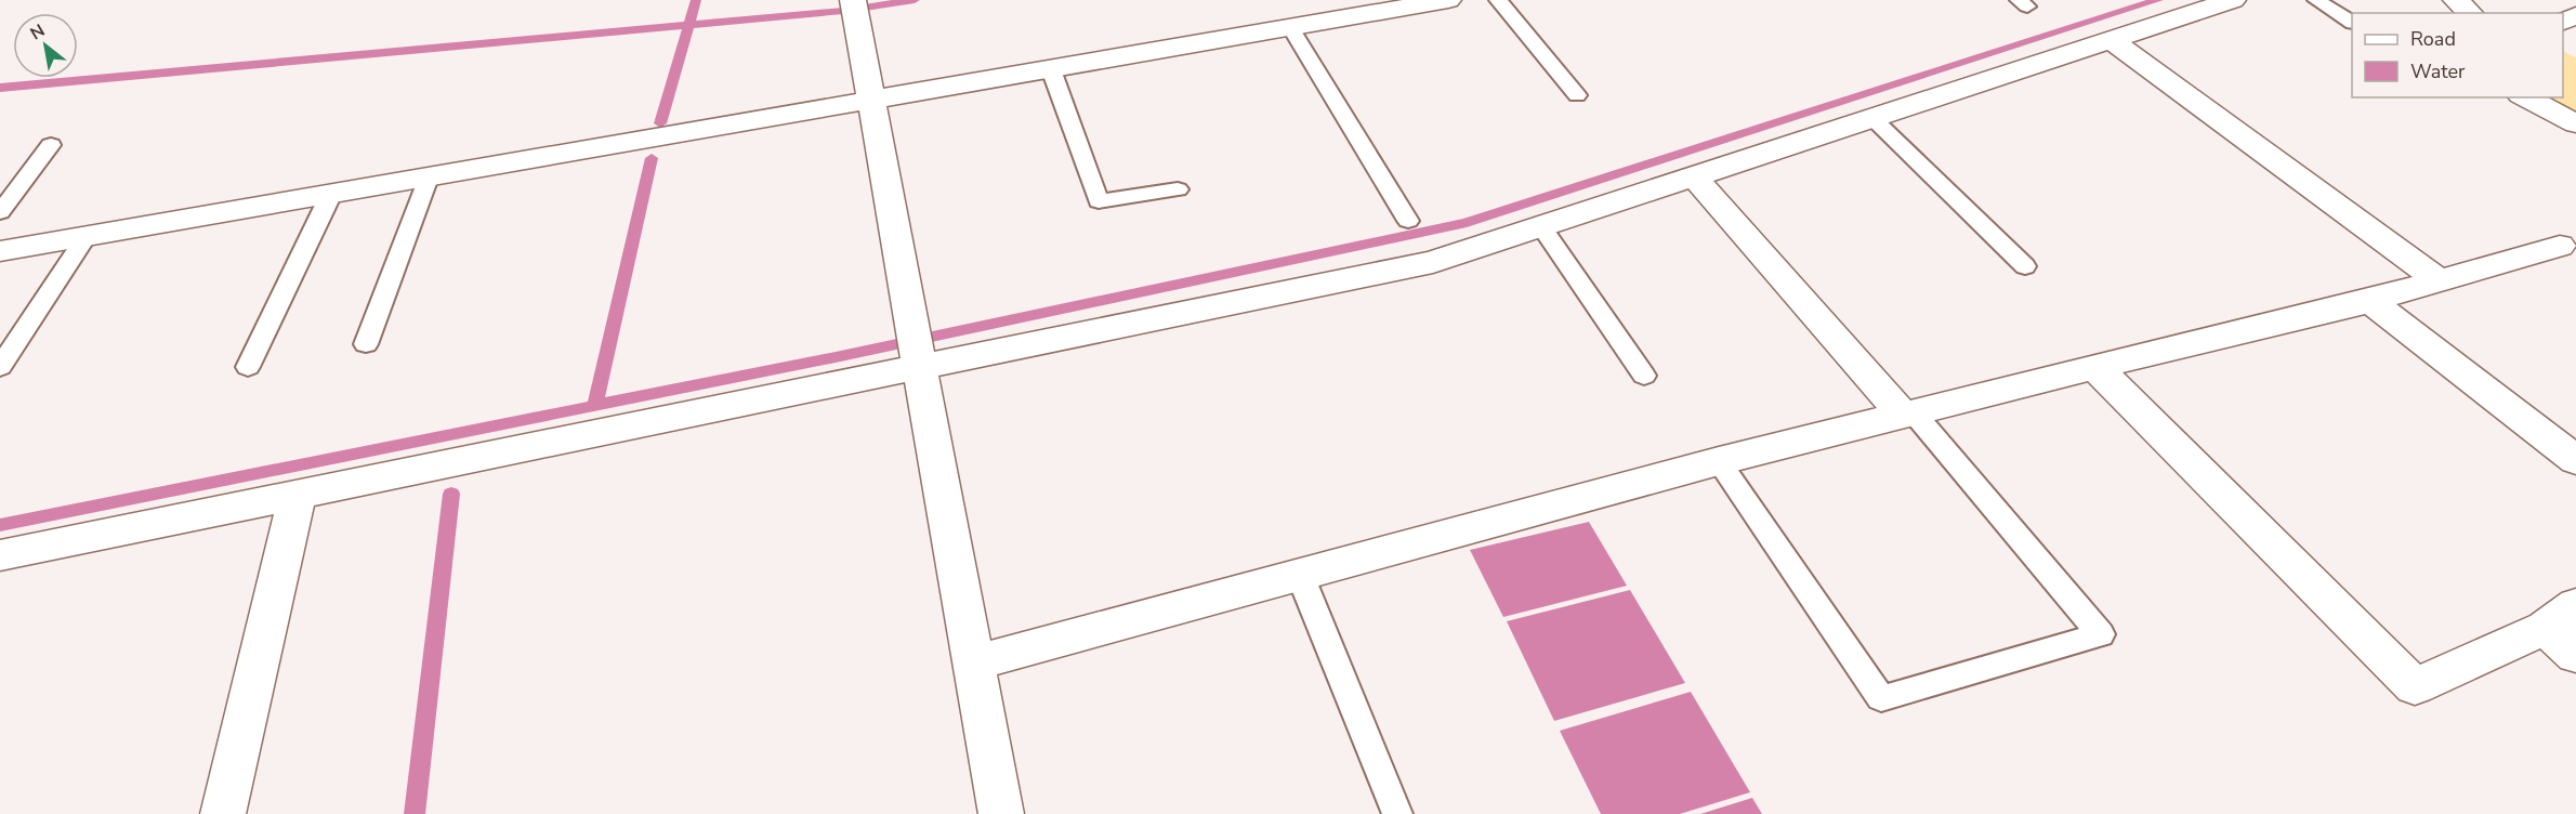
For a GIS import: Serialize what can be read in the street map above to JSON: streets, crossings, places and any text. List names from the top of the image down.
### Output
{
  "legend": ["Road", "Water"],
  "north": "top left"
}
